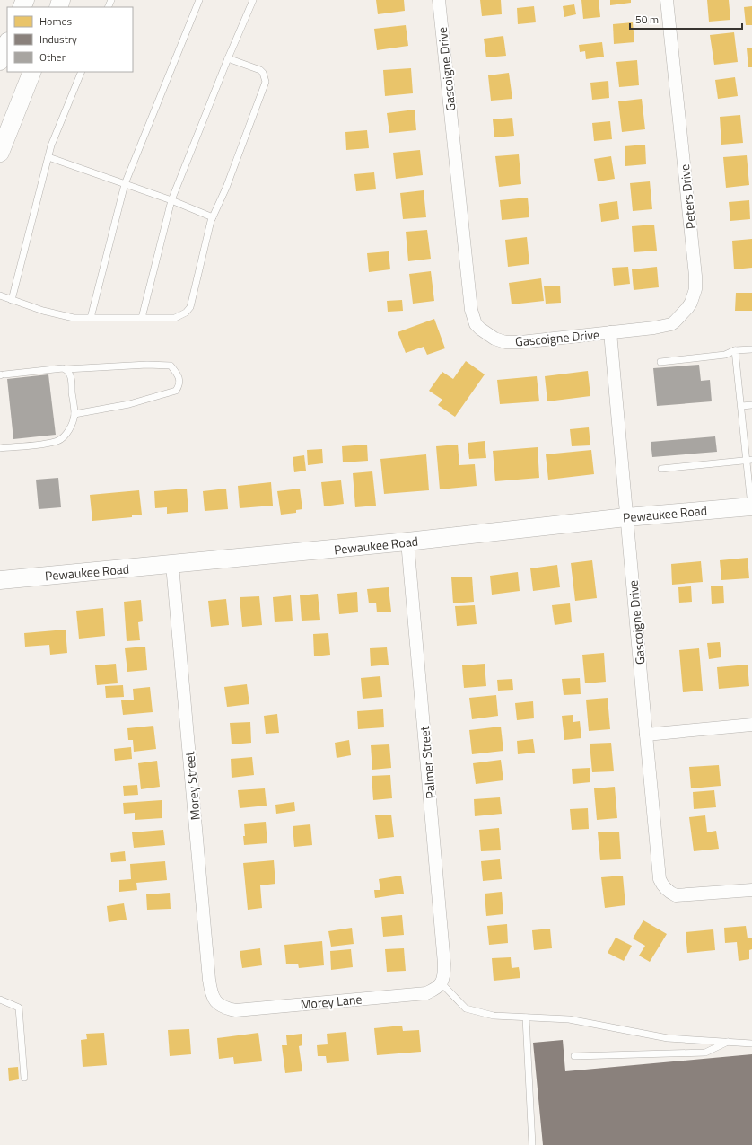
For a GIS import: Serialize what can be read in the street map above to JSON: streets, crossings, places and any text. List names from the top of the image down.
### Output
{
  "streets": {
    "main road": ["Pewaukee Road"],
    "street": [
      "Gascoigne Drive",
      "Peters Drive",
      "Palmer Street",
      "Morey Street",
      "Morey Lane"
    ]
  },
  "crossings": [
    ["Gascoigne Drive", "Peters Drive"],
    ["Gascoigne Drive", "Pewaukee Road"],
    ["Pewaukee Road", "Palmer Street"],
    ["Pewaukee Road", "Morey Street"],
    ["Palmer Street", "Morey Lane"],
    ["Morey Street", "Morey Lane"]
  ],
  "legend": ["Homes", "Industry", "Other"],
  "scale_bar": "50 m"
}
